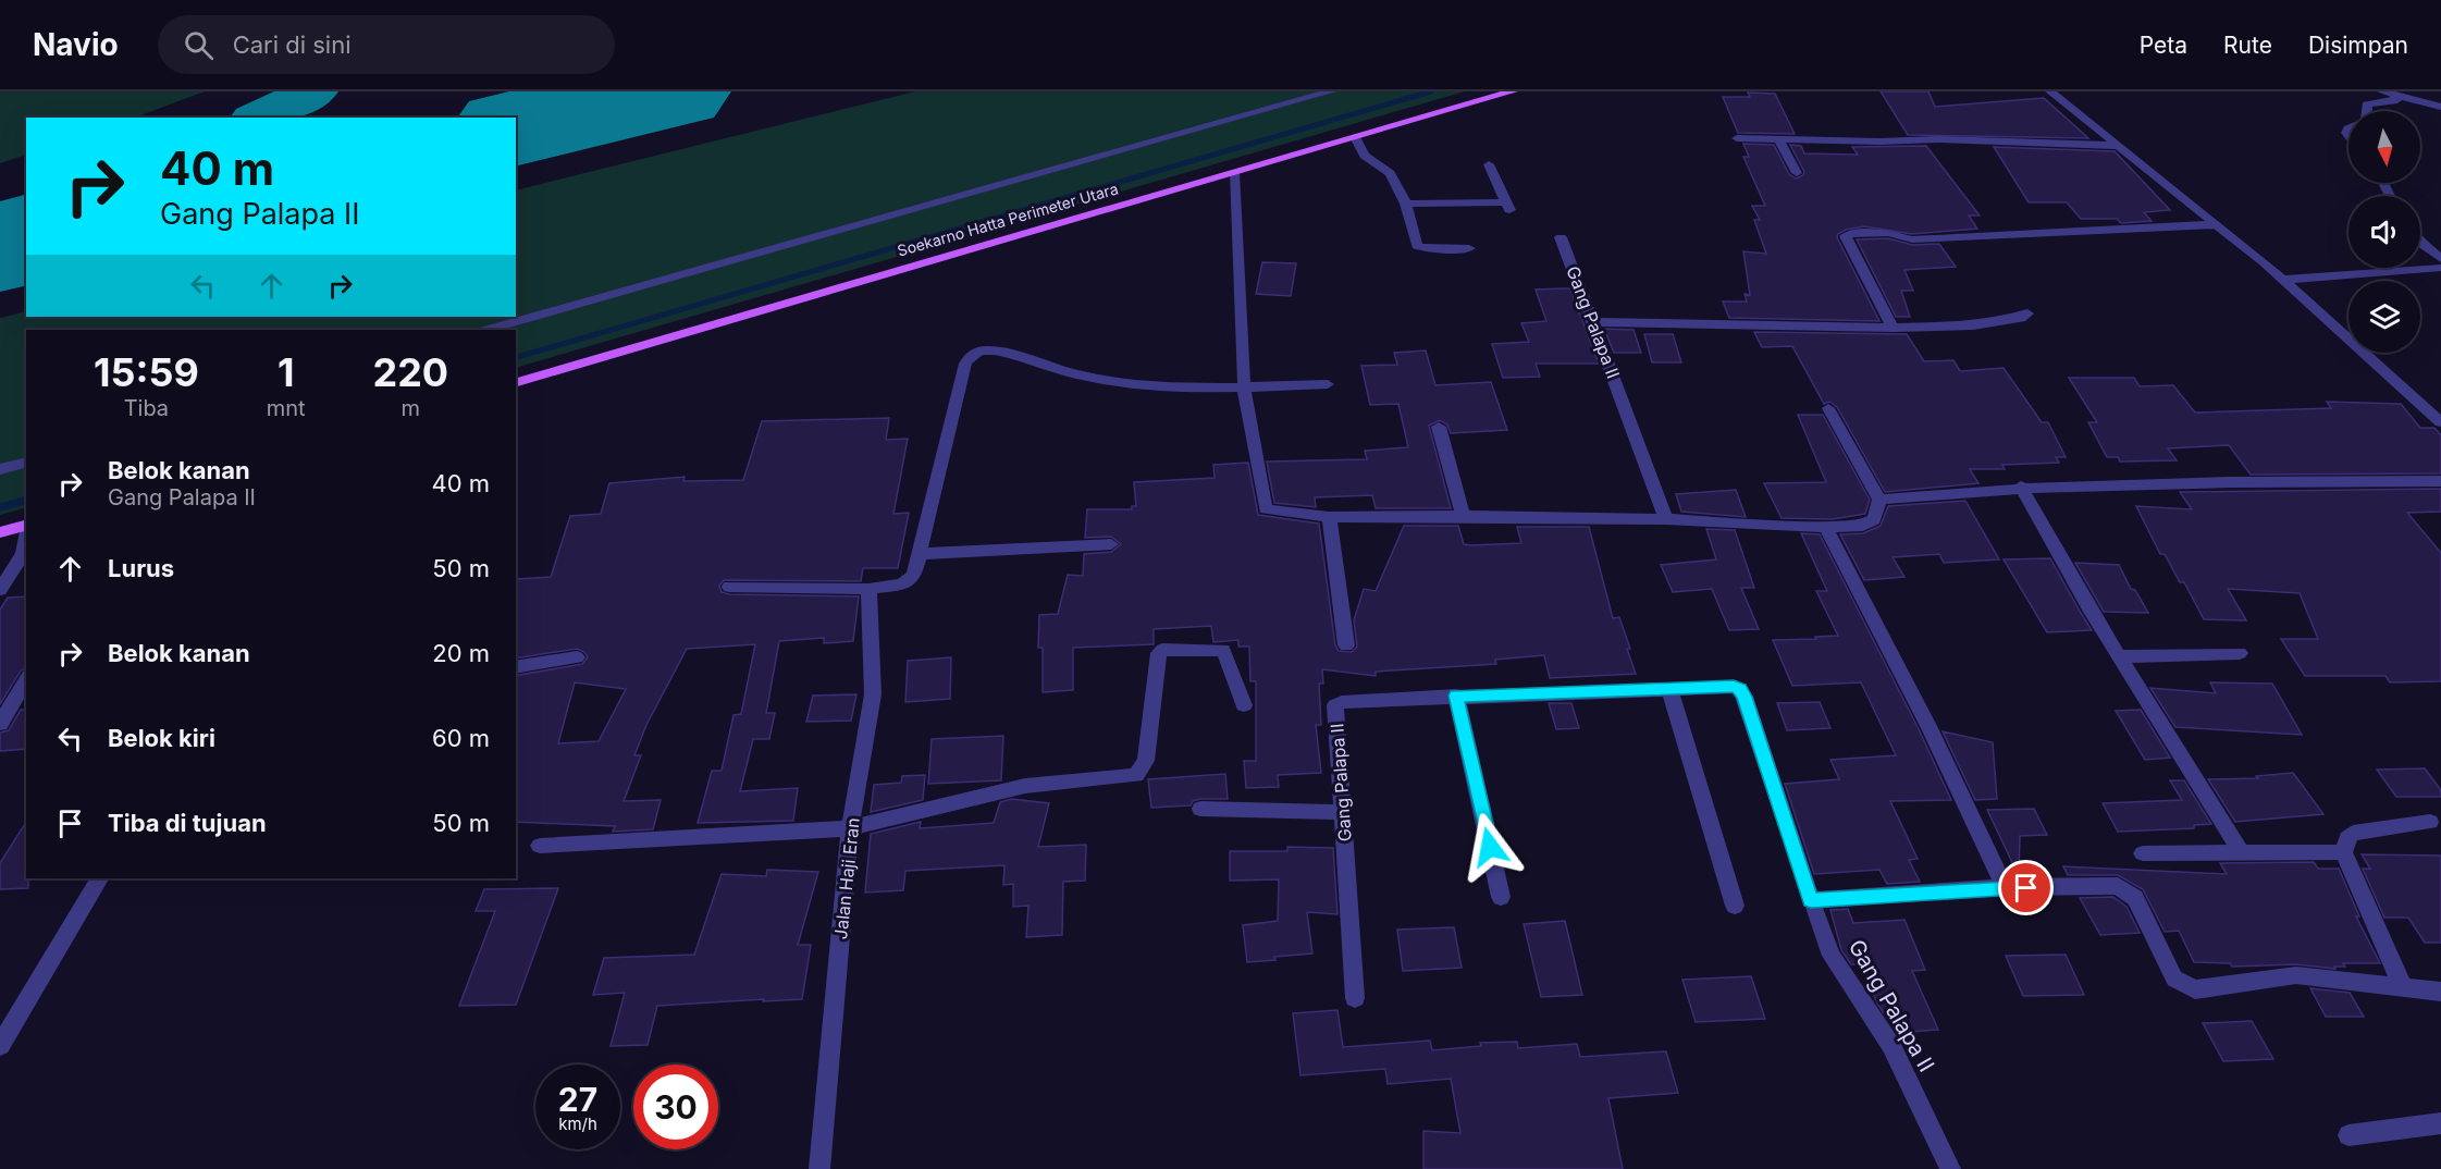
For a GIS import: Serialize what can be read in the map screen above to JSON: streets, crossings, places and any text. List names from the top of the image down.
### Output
{
  "streets": {
    "main road": ["Soekarno Hatta Perimeter Utara"],
    "street": ["Gang Palapa II", "Jalan Haji Eran"]
  },
  "north": "bottom",
  "page": {
    "header": "Navio",
    "search": "Cari di sini",
    "nav": ["Peta", "Rute", "Disimpan"],
    "turn": ["40 m", "Gang Palapa II"],
    "eta": [
      "15:59",
      "Tiba",
      "1",
      "mnt",
      "220",
      "m"
    ],
    "list": [
      {
        "name": "Belok kanan",
        "note": "Gang Palapa II",
        "value": "40 m"
      },
      {
        "name": "Lurus",
        "value": "50 m"
      },
      {
        "name": "Belok kanan",
        "value": "20 m"
      },
      {
        "name": "Belok kiri",
        "value": "60 m"
      },
      {
        "name": "Tiba di tujuan",
        "value": "50 m"
      }
    ],
    "speed": "27 km/h",
    "limit": "30"
  }
}
